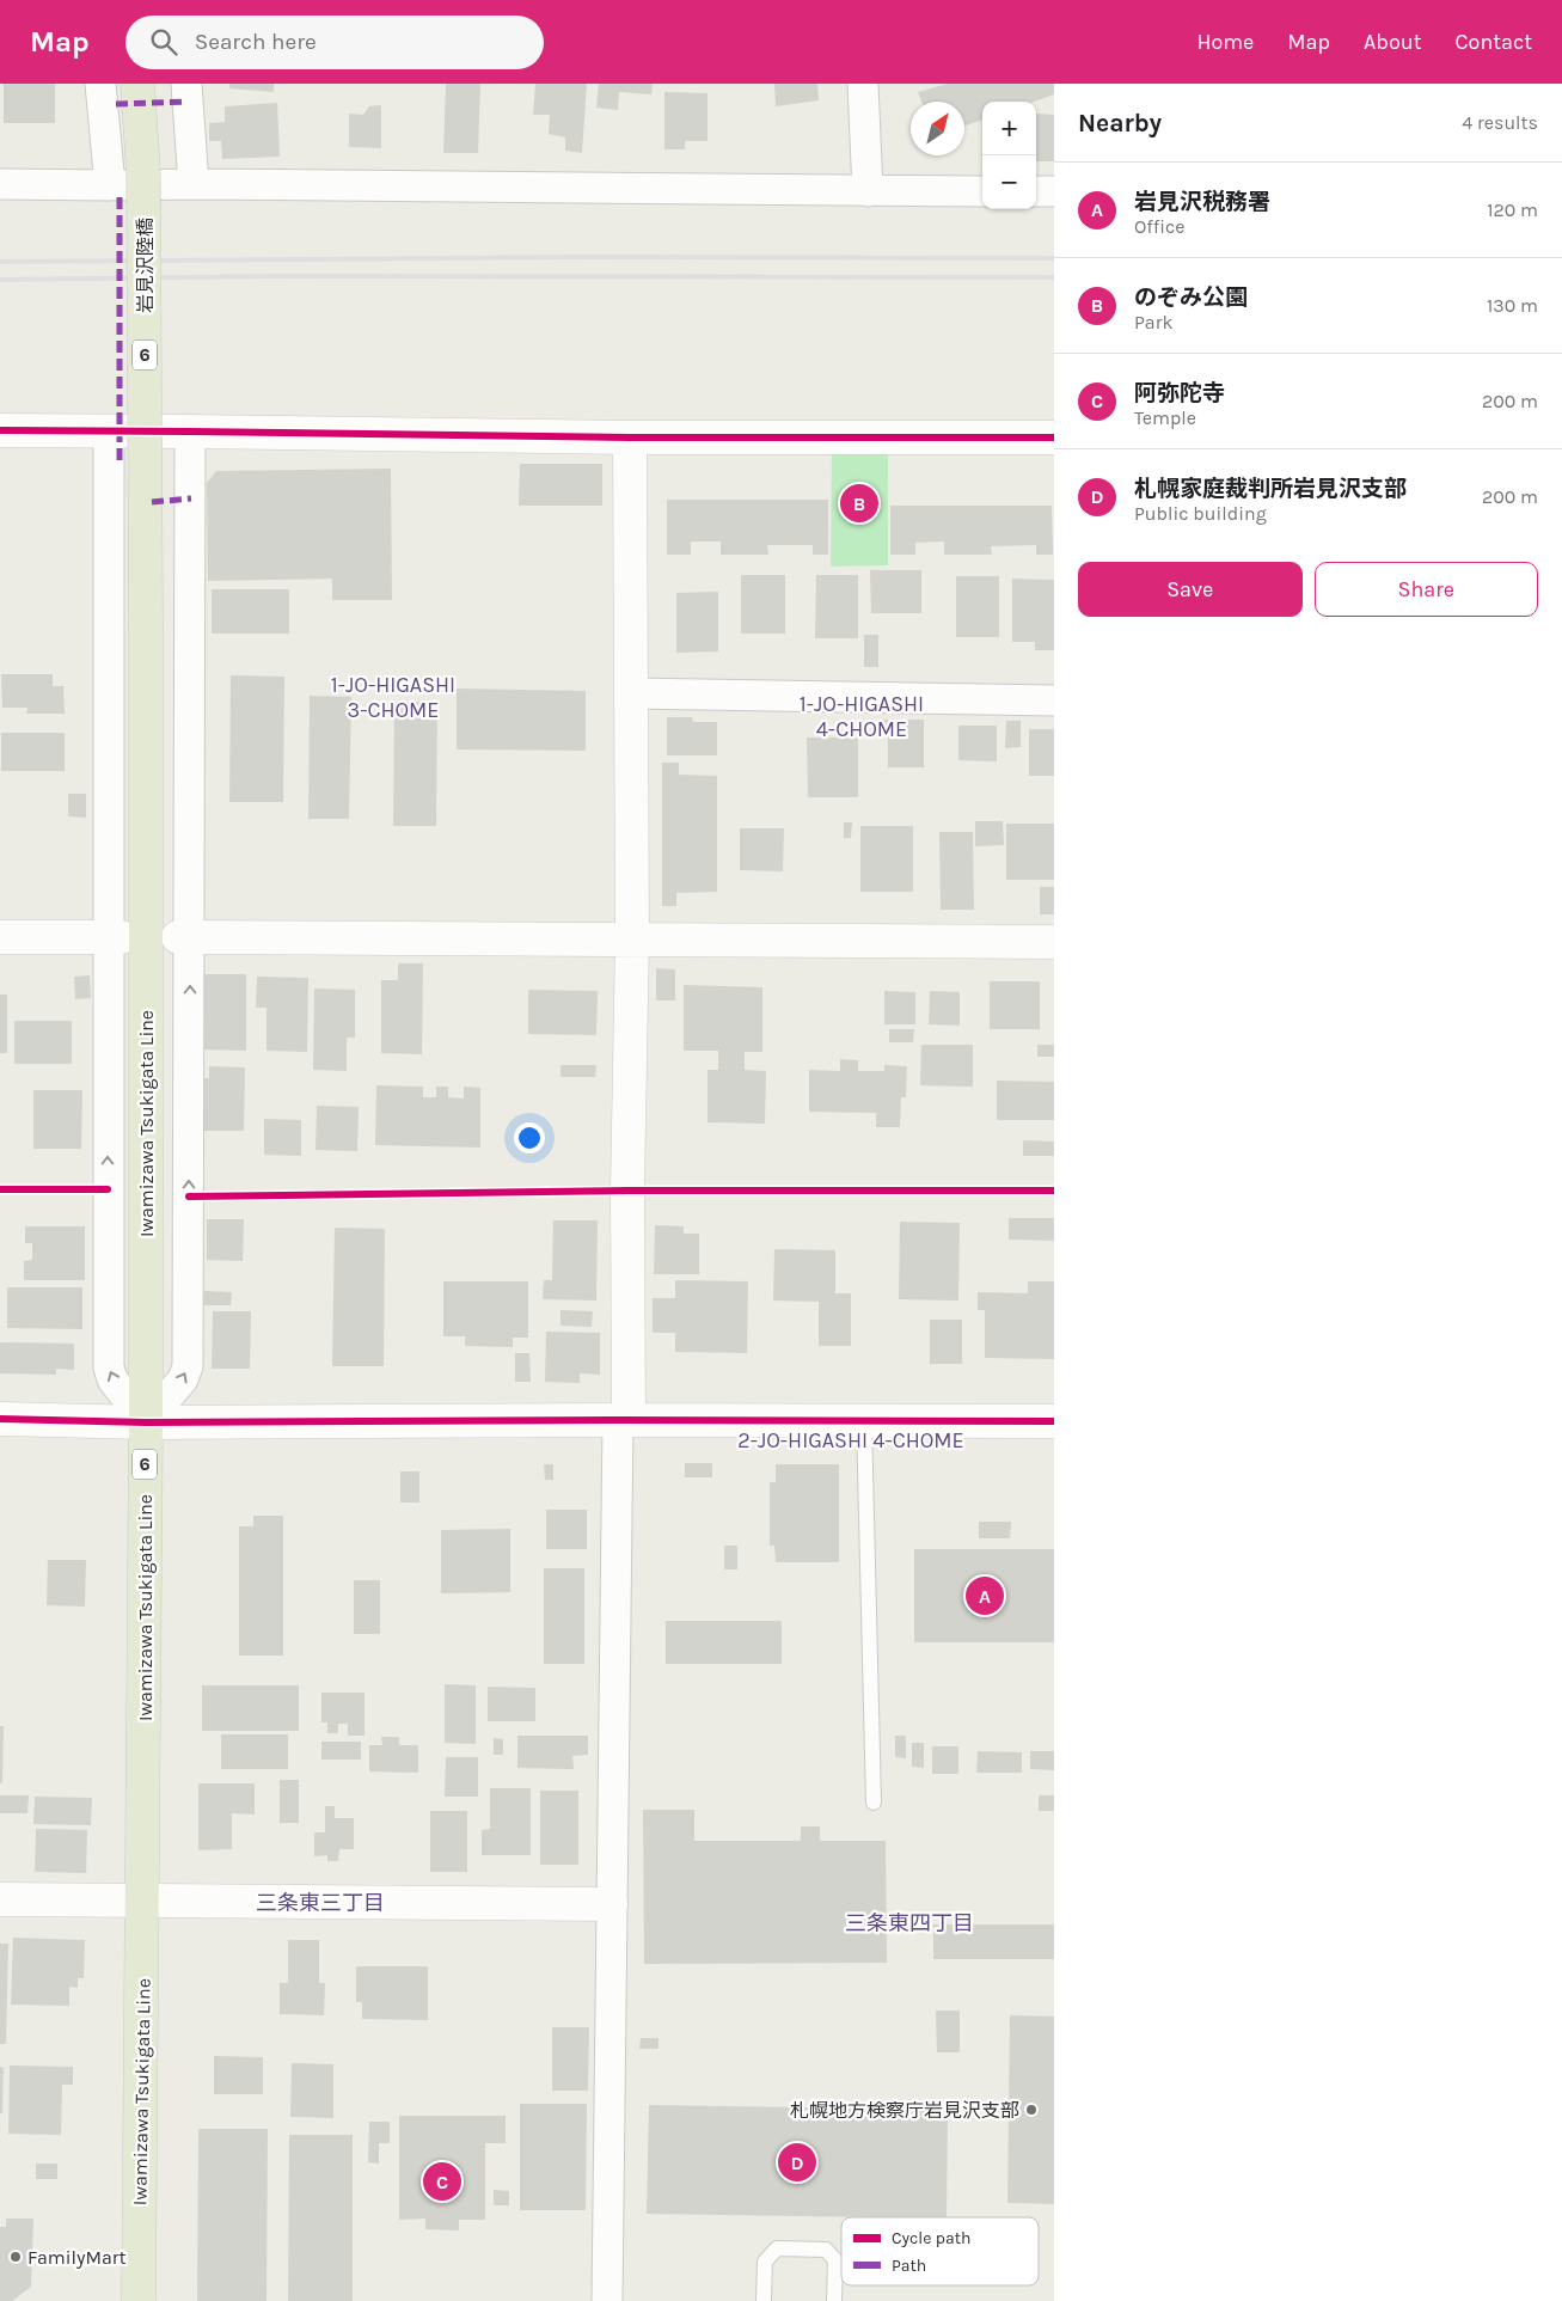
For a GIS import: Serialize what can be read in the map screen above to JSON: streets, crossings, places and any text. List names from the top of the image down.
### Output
{
  "streets": {
    "main road": ["岩見沢陸橋", "6", "Iwamizawa Tsukigata Line"]
  },
  "crossings": [
    ["岩見沢陸橋", "Iwamizawa Tsukigata Line"]
  ],
  "districts": [
    "1-JO-HIGASHI 3-CHOME",
    "1-JO-HIGASHI 4-CHOME",
    "2-JO-HIGASHI 4-CHOME",
    "三条東三丁目",
    "三条東四丁目"
  ],
  "places": ["札幌地方検察庁岩見沢支部", "FamilyMart"],
  "legend": ["Cycle path", "Path"],
  "north": "top right",
  "page": {
    "header": "Map",
    "search": "Search here",
    "nav": [
      "Home",
      "Map",
      "About",
      "Contact"
    ],
    "heading": ["Nearby", "4 results"],
    "map_buttons": ["+", "−"],
    "list": [
      {
        "mark": "A",
        "name": "岩見沢税務署",
        "note": "Office",
        "value": "120 m"
      },
      {
        "mark": "B",
        "name": "のぞみ公園",
        "note": "Park",
        "value": "130 m"
      },
      {
        "mark": "C",
        "name": "阿弥陀寺",
        "note": "Temple",
        "value": "200 m"
      },
      {
        "mark": "D",
        "name": "札幌家庭裁判所岩見沢支部",
        "note": "Public building",
        "value": "200 m"
      }
    ],
    "pins": [
      "B",
      "A",
      "D",
      "C"
    ],
    "buttons": ["Save", "Share"]
  }
}
